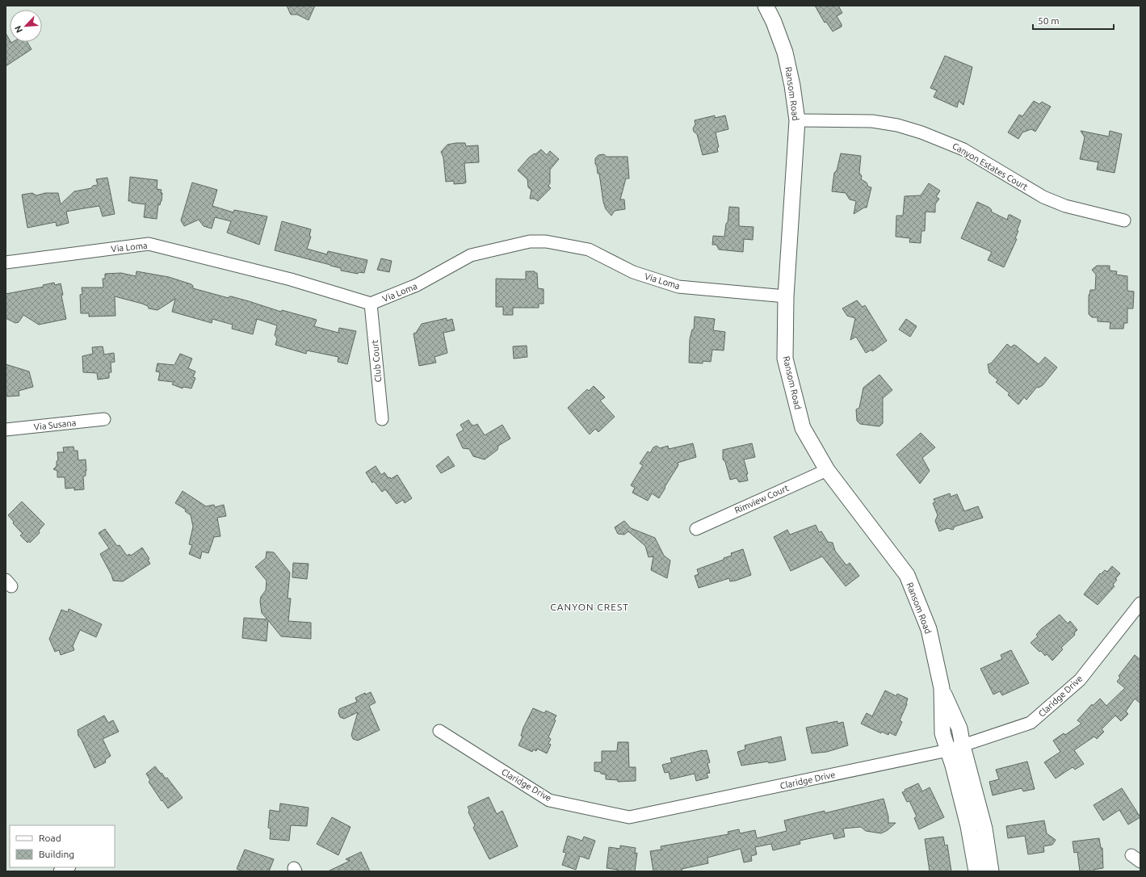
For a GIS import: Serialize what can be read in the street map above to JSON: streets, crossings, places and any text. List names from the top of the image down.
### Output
{
  "streets": {
    "street": [
      "Ransom Road",
      "Canyon Estates Court",
      "Via Loma",
      "Club Court",
      "Via Susana",
      "Rimview Court",
      "Claridge Drive"
    ]
  },
  "crossings": [
    ["Ransom Road", "Canyon Estates Court"],
    ["Ransom Road", "Via Loma"],
    ["Ransom Road", "Rimview Court"],
    ["Ransom Road", "Claridge Drive"],
    ["Via Loma", "Club Court"]
  ],
  "districts": ["CANYON CREST"],
  "legend": ["Road", "Building"],
  "scale_bar": "50 m",
  "north": "bottom left"
}
